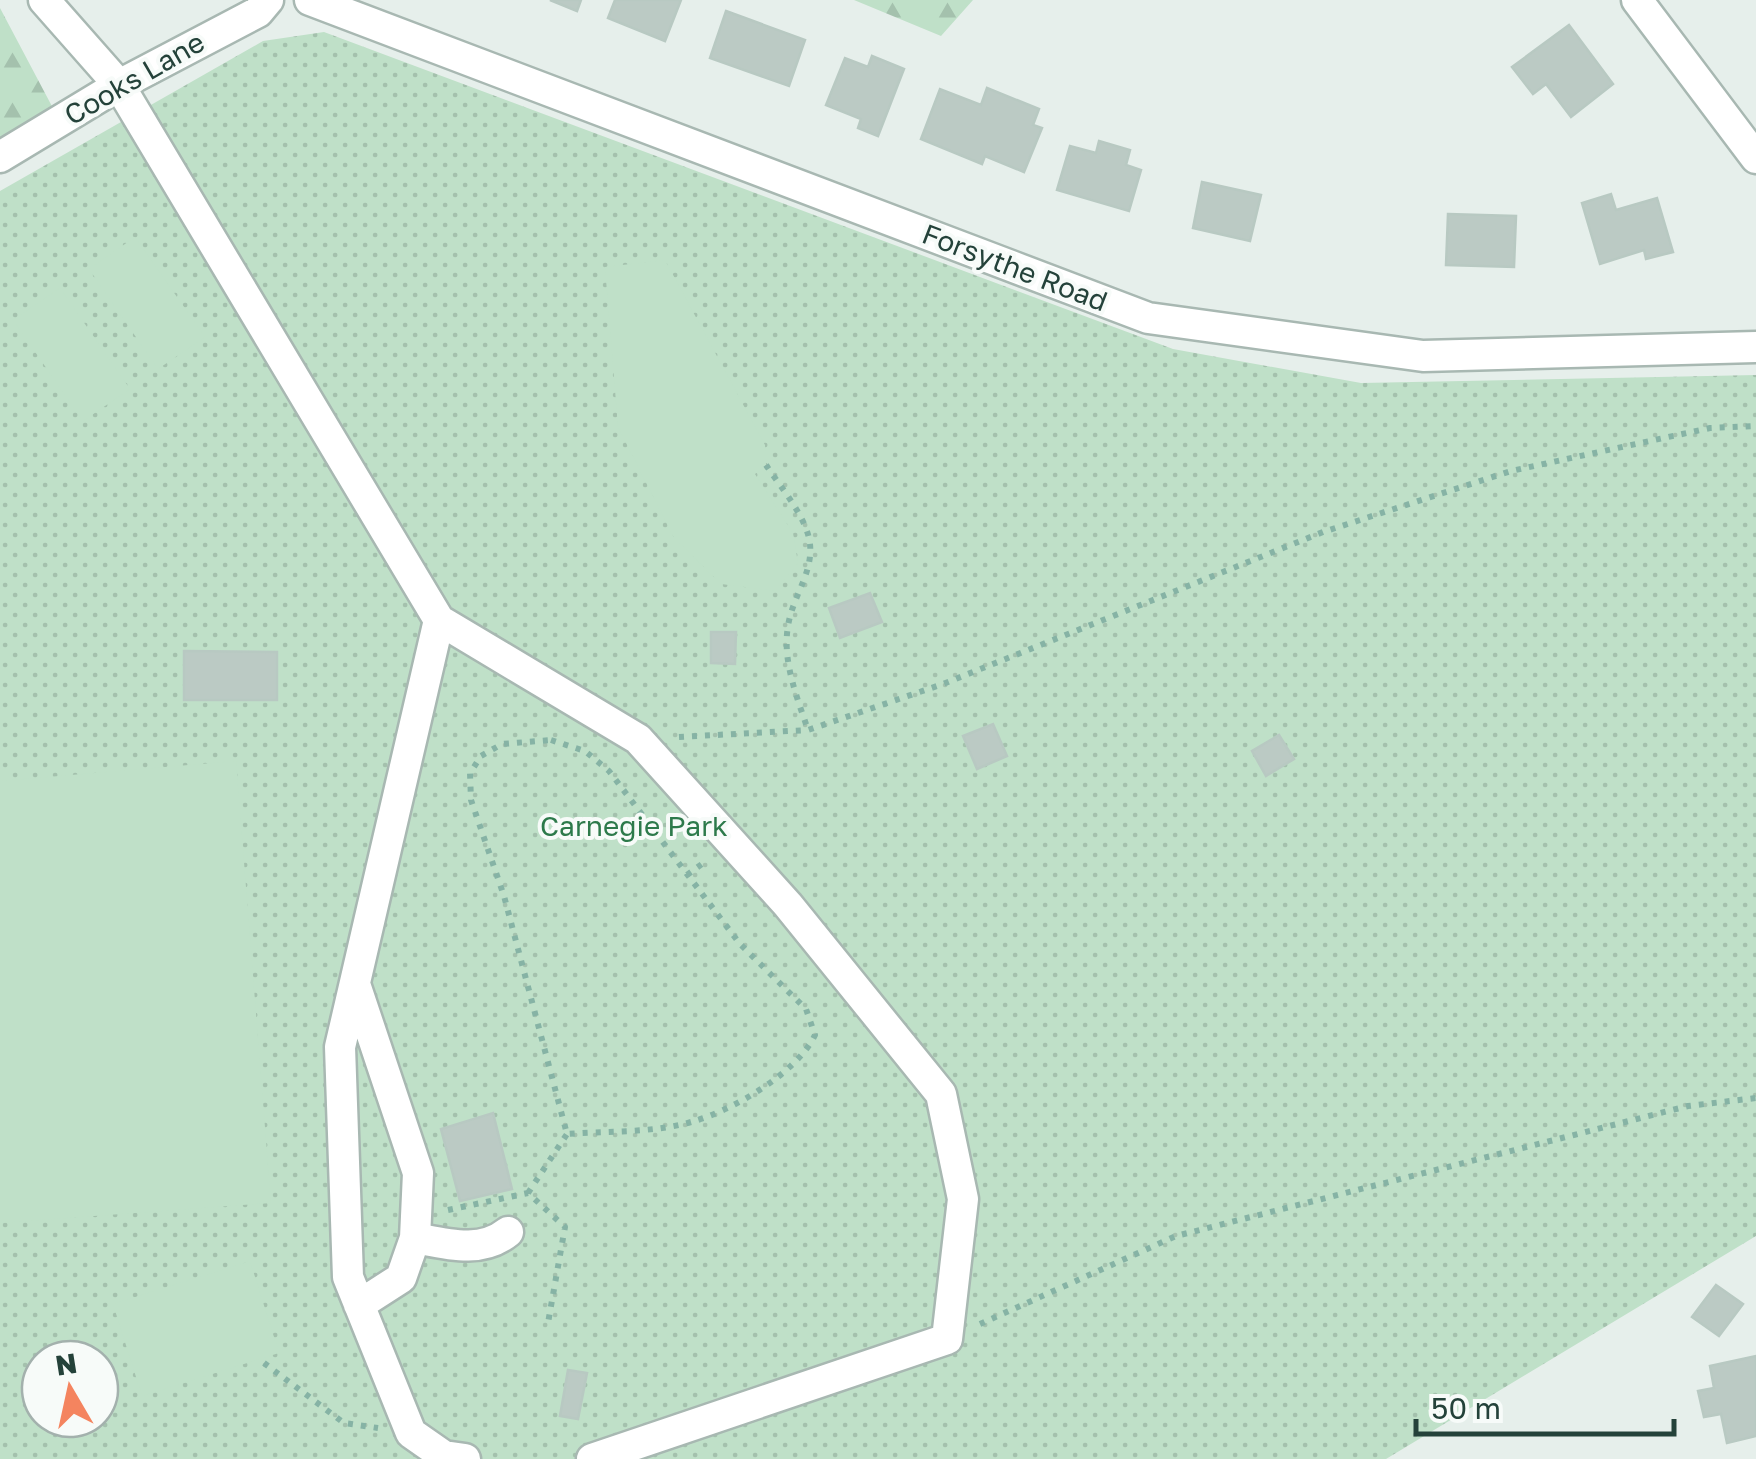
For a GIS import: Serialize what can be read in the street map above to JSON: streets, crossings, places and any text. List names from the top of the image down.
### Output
{
  "streets": {
    "street": ["Cooks Lane", "Forsythe Road"]
  },
  "parks": ["Carnegie Park"],
  "scale_bar": "50 m",
  "north": "top"
}
